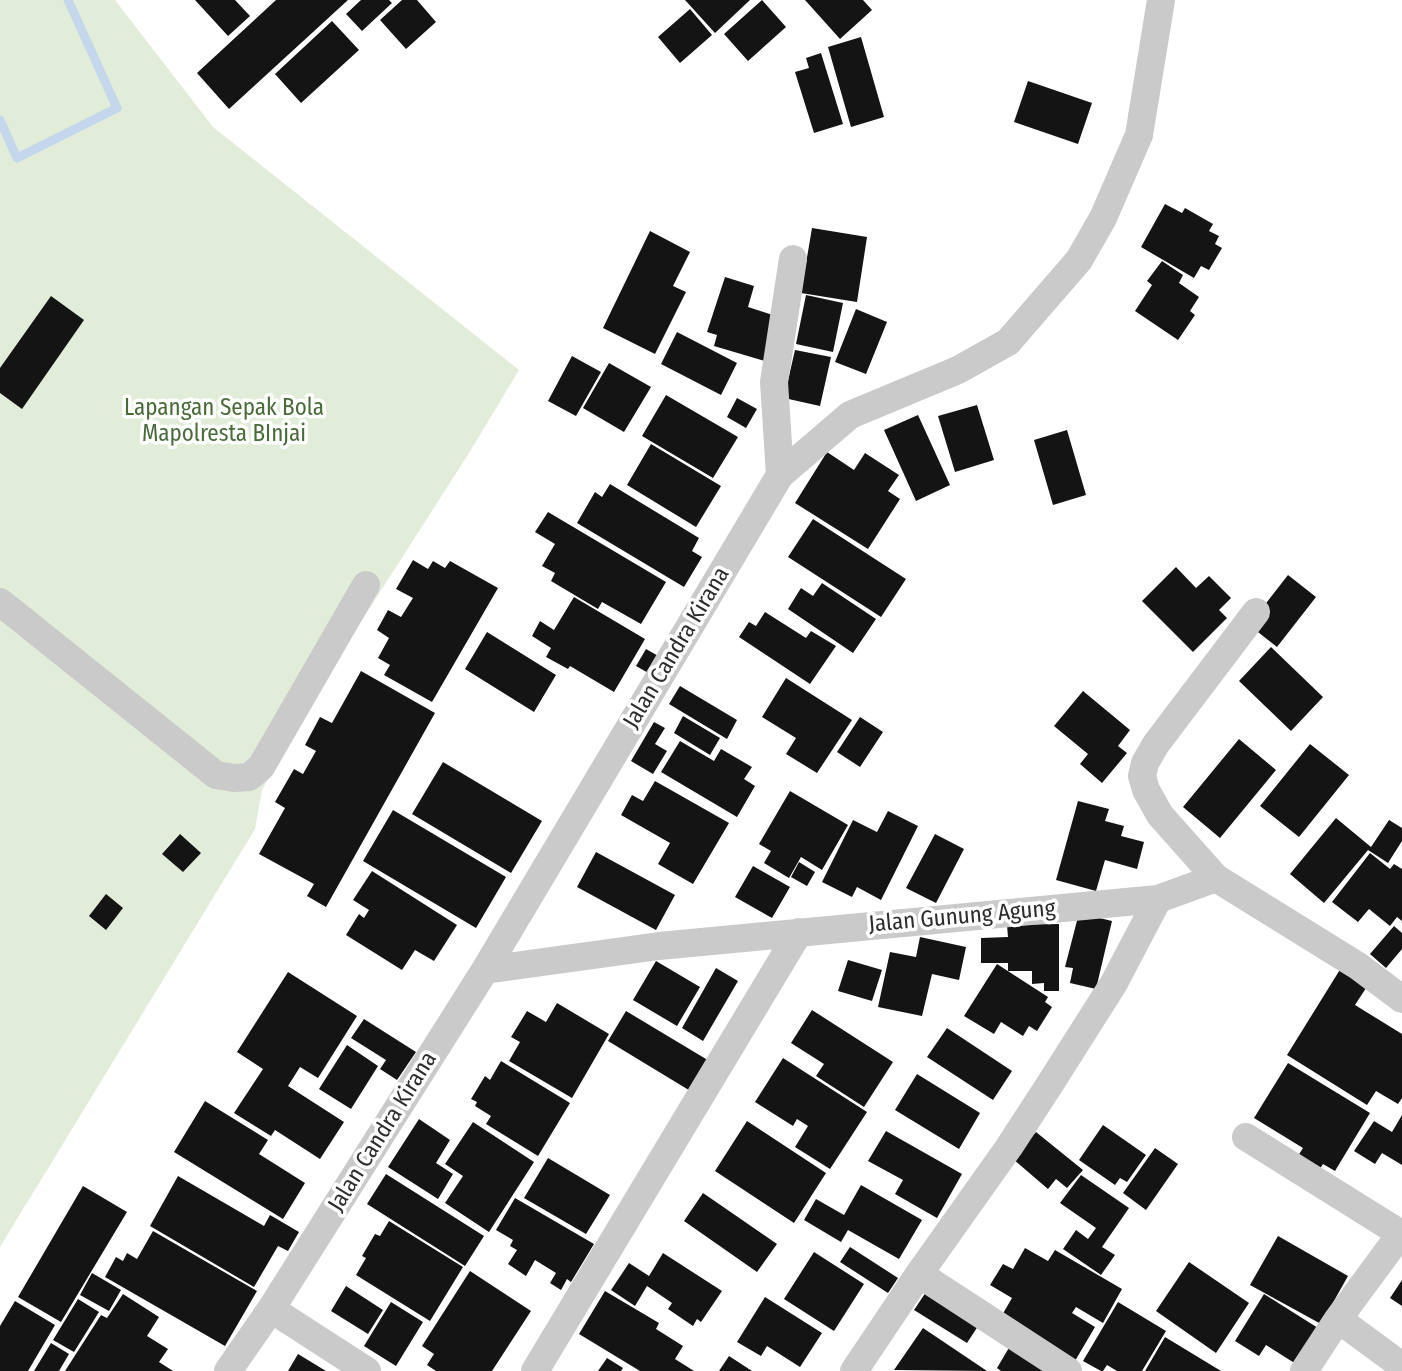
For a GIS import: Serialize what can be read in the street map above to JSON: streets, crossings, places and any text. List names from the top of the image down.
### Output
{
  "streets": {
    "street": ["Jalan Candra Kirana", "Jalan Gunung Agung"]
  },
  "crossings": [
    ["Jalan Candra Kirana", "Jalan Gunung Agung"]
  ],
  "parks": ["Lapangan Sepak Bola Mapolresta BInjai"]
}
